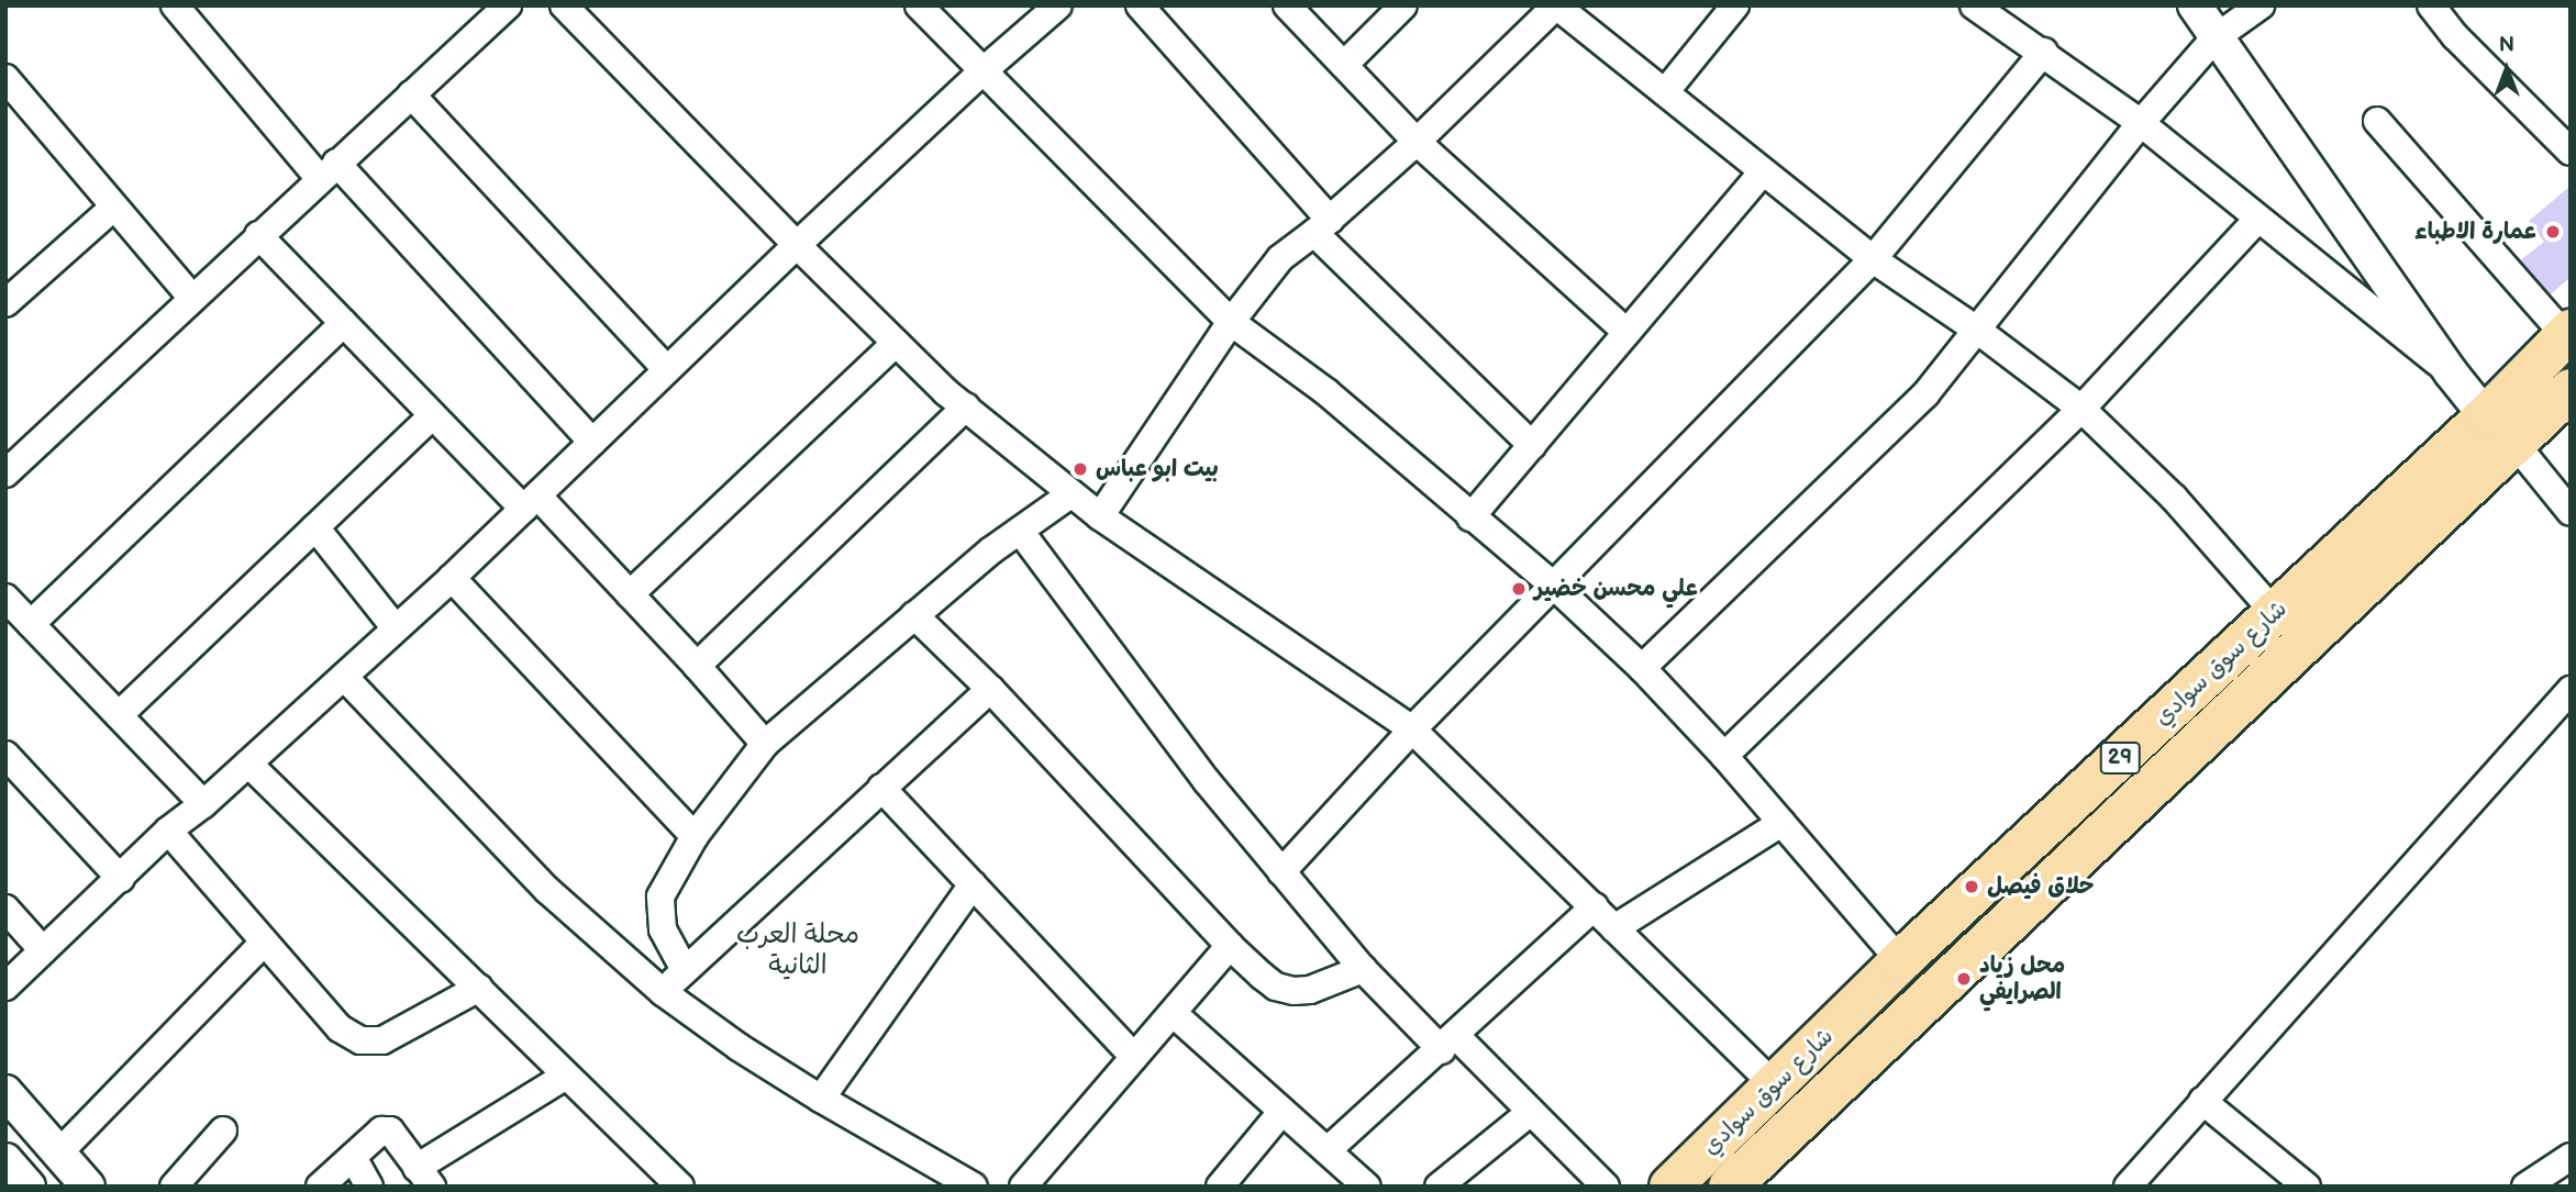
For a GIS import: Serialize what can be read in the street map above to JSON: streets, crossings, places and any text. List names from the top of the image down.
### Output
{
  "streets": {
    "main road": ["شارع سوق سوادي", "29"]
  },
  "districts": ["محلة العرب الثانية"],
  "places": [
    "عمارة الاطباء",
    "بيت ابو عباس",
    "علي محسن خضير",
    "حلاق فيصل",
    "محل زياد الصرايفي"
  ],
  "north": "top"
}
